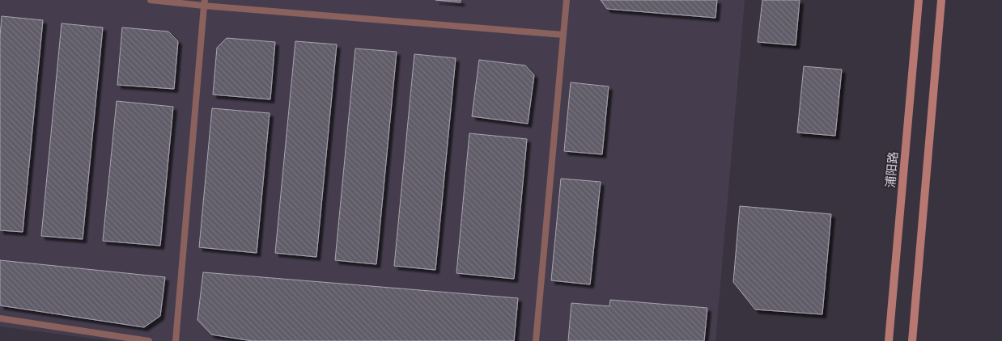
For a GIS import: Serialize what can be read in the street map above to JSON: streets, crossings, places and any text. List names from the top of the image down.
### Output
{
  "streets": {
    "street": ["浦阳路"]
  }
}
